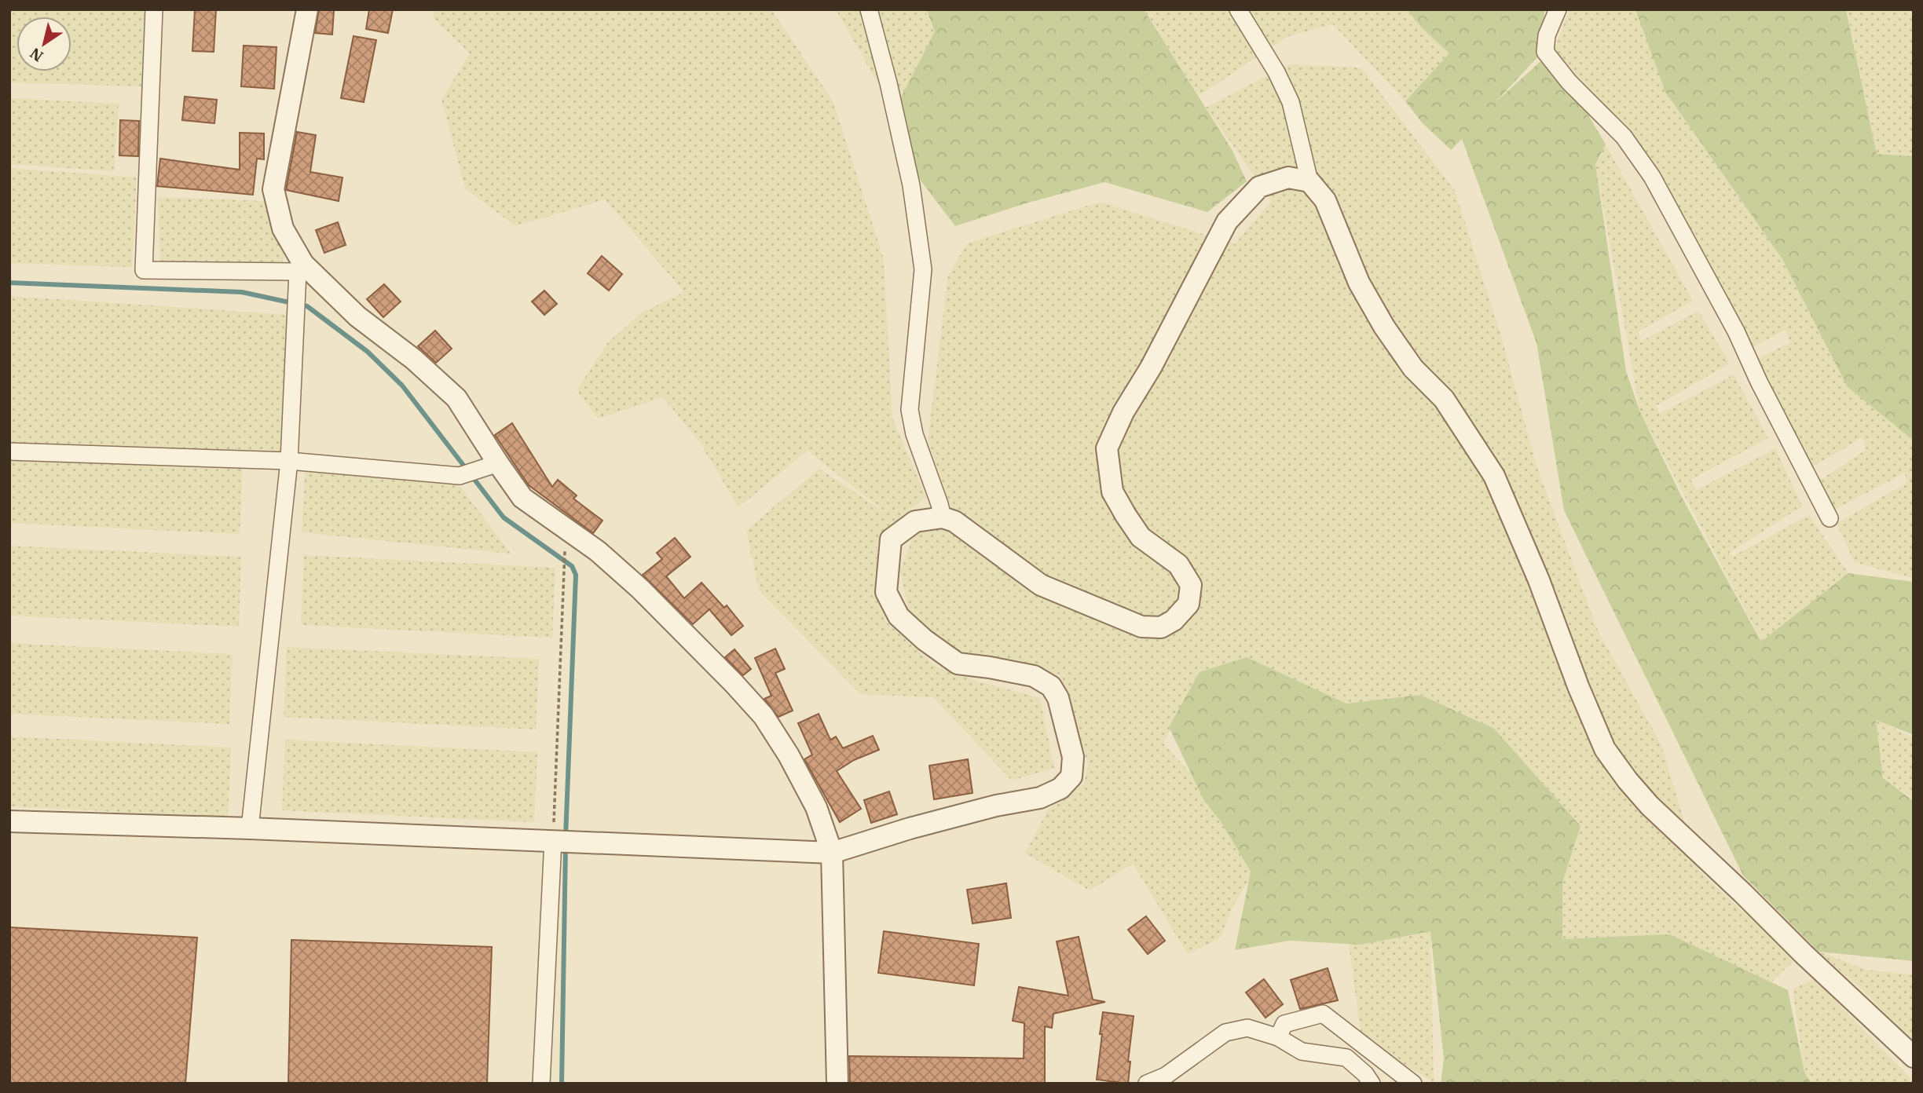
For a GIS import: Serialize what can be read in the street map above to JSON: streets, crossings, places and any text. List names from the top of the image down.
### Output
{
  "north": "bottom left"
}
